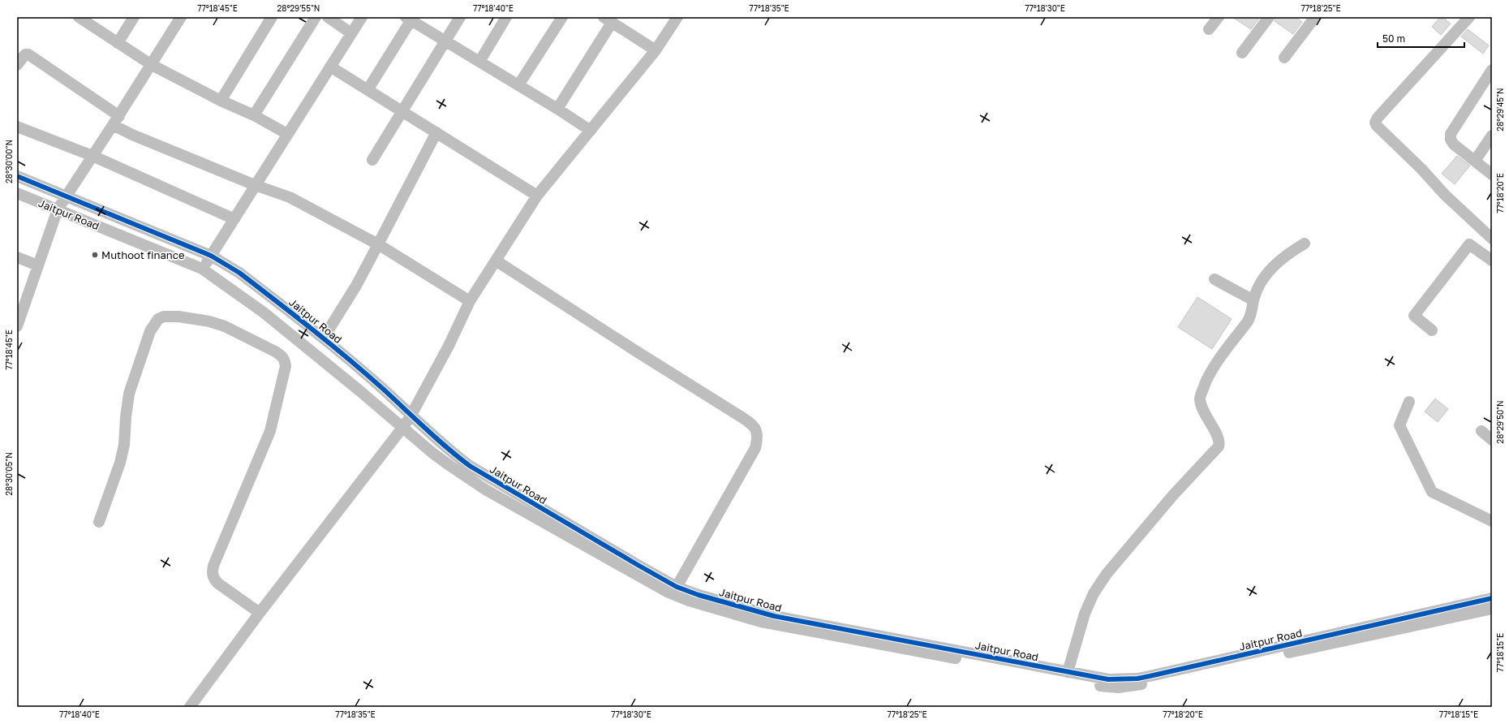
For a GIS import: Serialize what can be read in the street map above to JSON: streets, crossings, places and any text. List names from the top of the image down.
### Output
{
  "streets": {
    "street": ["Jaitpur Road"]
  },
  "places": ["Muthoot finance"],
  "scale_bar": "50 m",
  "coordinates": [
    "77°18'45\"E",
    "28°29'55\"N",
    "77°18'40\"E",
    "77°18'35\"E",
    "77°18'30\"E",
    "77°18'25\"E",
    "28°29'45\"N",
    "28°30'00\"N",
    "77°18'20\"E",
    "28°29'50\"N",
    "28°30'05\"N",
    "77°18'15\"E"
  ]
}
